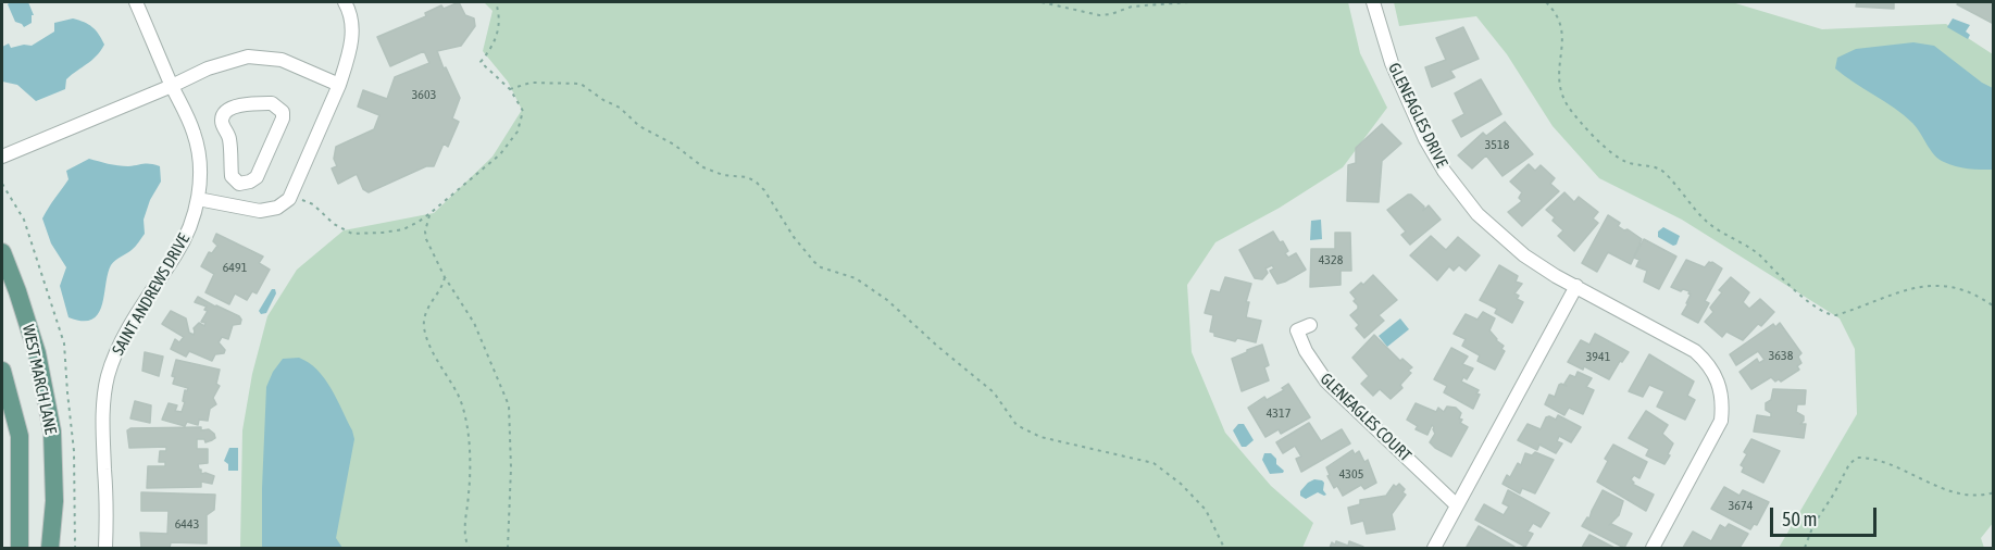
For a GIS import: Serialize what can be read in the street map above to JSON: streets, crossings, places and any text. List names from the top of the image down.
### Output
{
  "streets": {
    "main road": ["WEST MARCH LANE"],
    "street": ["GLENEAGLES DRIVE", "SAINT ANDREWS DRIVE", "GLENEAGLES COURT"]
  },
  "house_numbers": [
    "3603",
    "3518",
    "4328",
    "6491",
    "3638",
    "3941",
    "4317",
    "4305",
    "3674",
    "6443"
  ],
  "scale_bar": "50 m"
}
